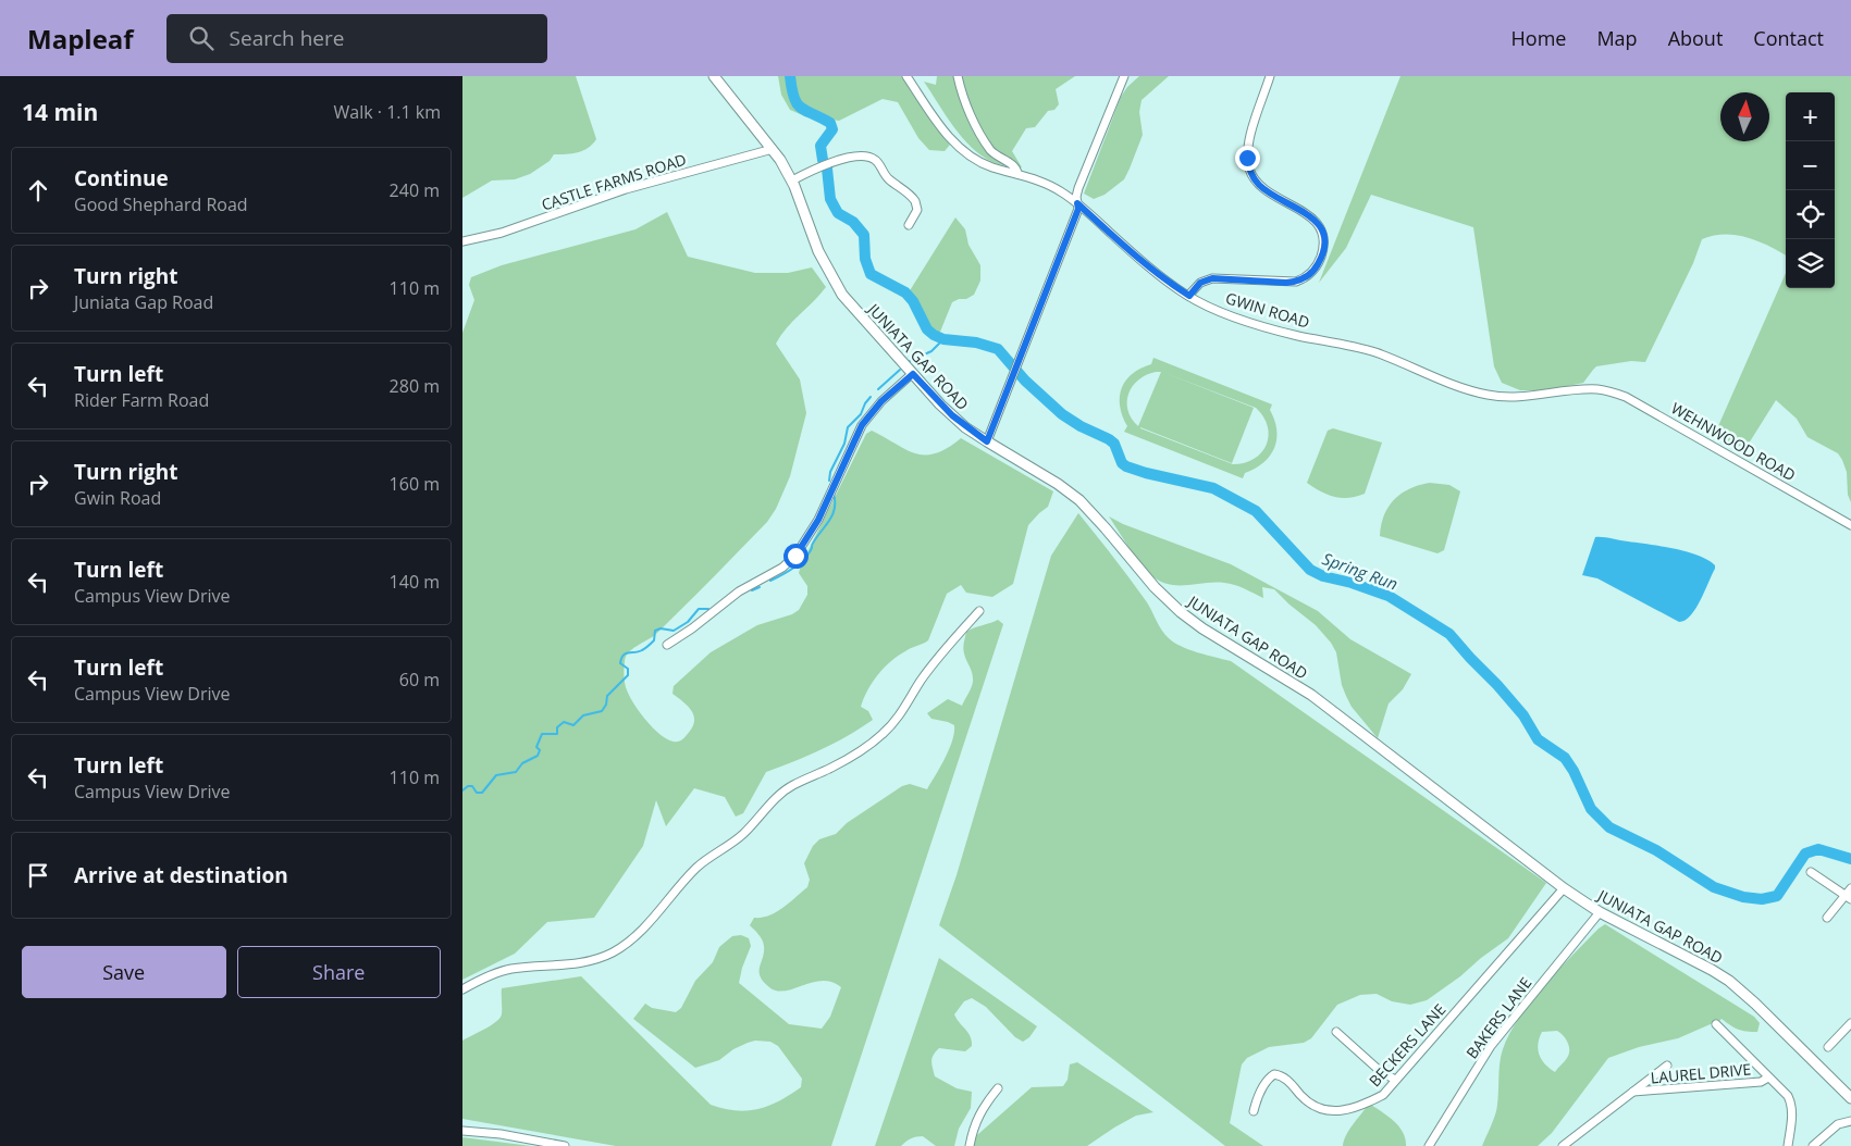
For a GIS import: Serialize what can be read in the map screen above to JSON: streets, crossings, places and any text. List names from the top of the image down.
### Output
{
  "streets": {
    "main road": ["JUNIATA GAP ROAD"],
    "street": [
      "CASTLE FARMS ROAD",
      "GWIN ROAD",
      "WEHNWOOD ROAD",
      "BAKERS LANE",
      "BECKERS LANE",
      "LAUREL DRIVE"
    ]
  },
  "crossings": [
    ["CASTLE FARMS ROAD", "JUNIATA GAP ROAD"],
    ["GWIN ROAD", "WEHNWOOD ROAD"],
    ["JUNIATA GAP ROAD", "BAKERS LANE"],
    ["JUNIATA GAP ROAD", "BECKERS LANE"]
  ],
  "water": ["Spring Run"],
  "north": "top",
  "page": {
    "header": "Mapleaf",
    "search": "Search here",
    "nav": [
      "Home",
      "Map",
      "About",
      "Contact"
    ],
    "heading": ["14 min", "Walk · 1.1 km"],
    "map_buttons": ["+", "−"],
    "list": [
      ["Continue", "Good Shephard Road", "240 m"],
      ["Turn right", "Juniata Gap Road", "110 m"],
      ["Turn left", "Rider Farm Road", "280 m"],
      ["Turn right", "Gwin Road", "160 m"],
      ["Turn left", "Campus View Drive", "140 m"],
      ["Turn left", "Campus View Drive", "60 m"],
      ["Turn left", "Campus View Drive", "110 m"],
      "Arrive at destination"
    ],
    "buttons": ["Save", "Share"]
  }
}
